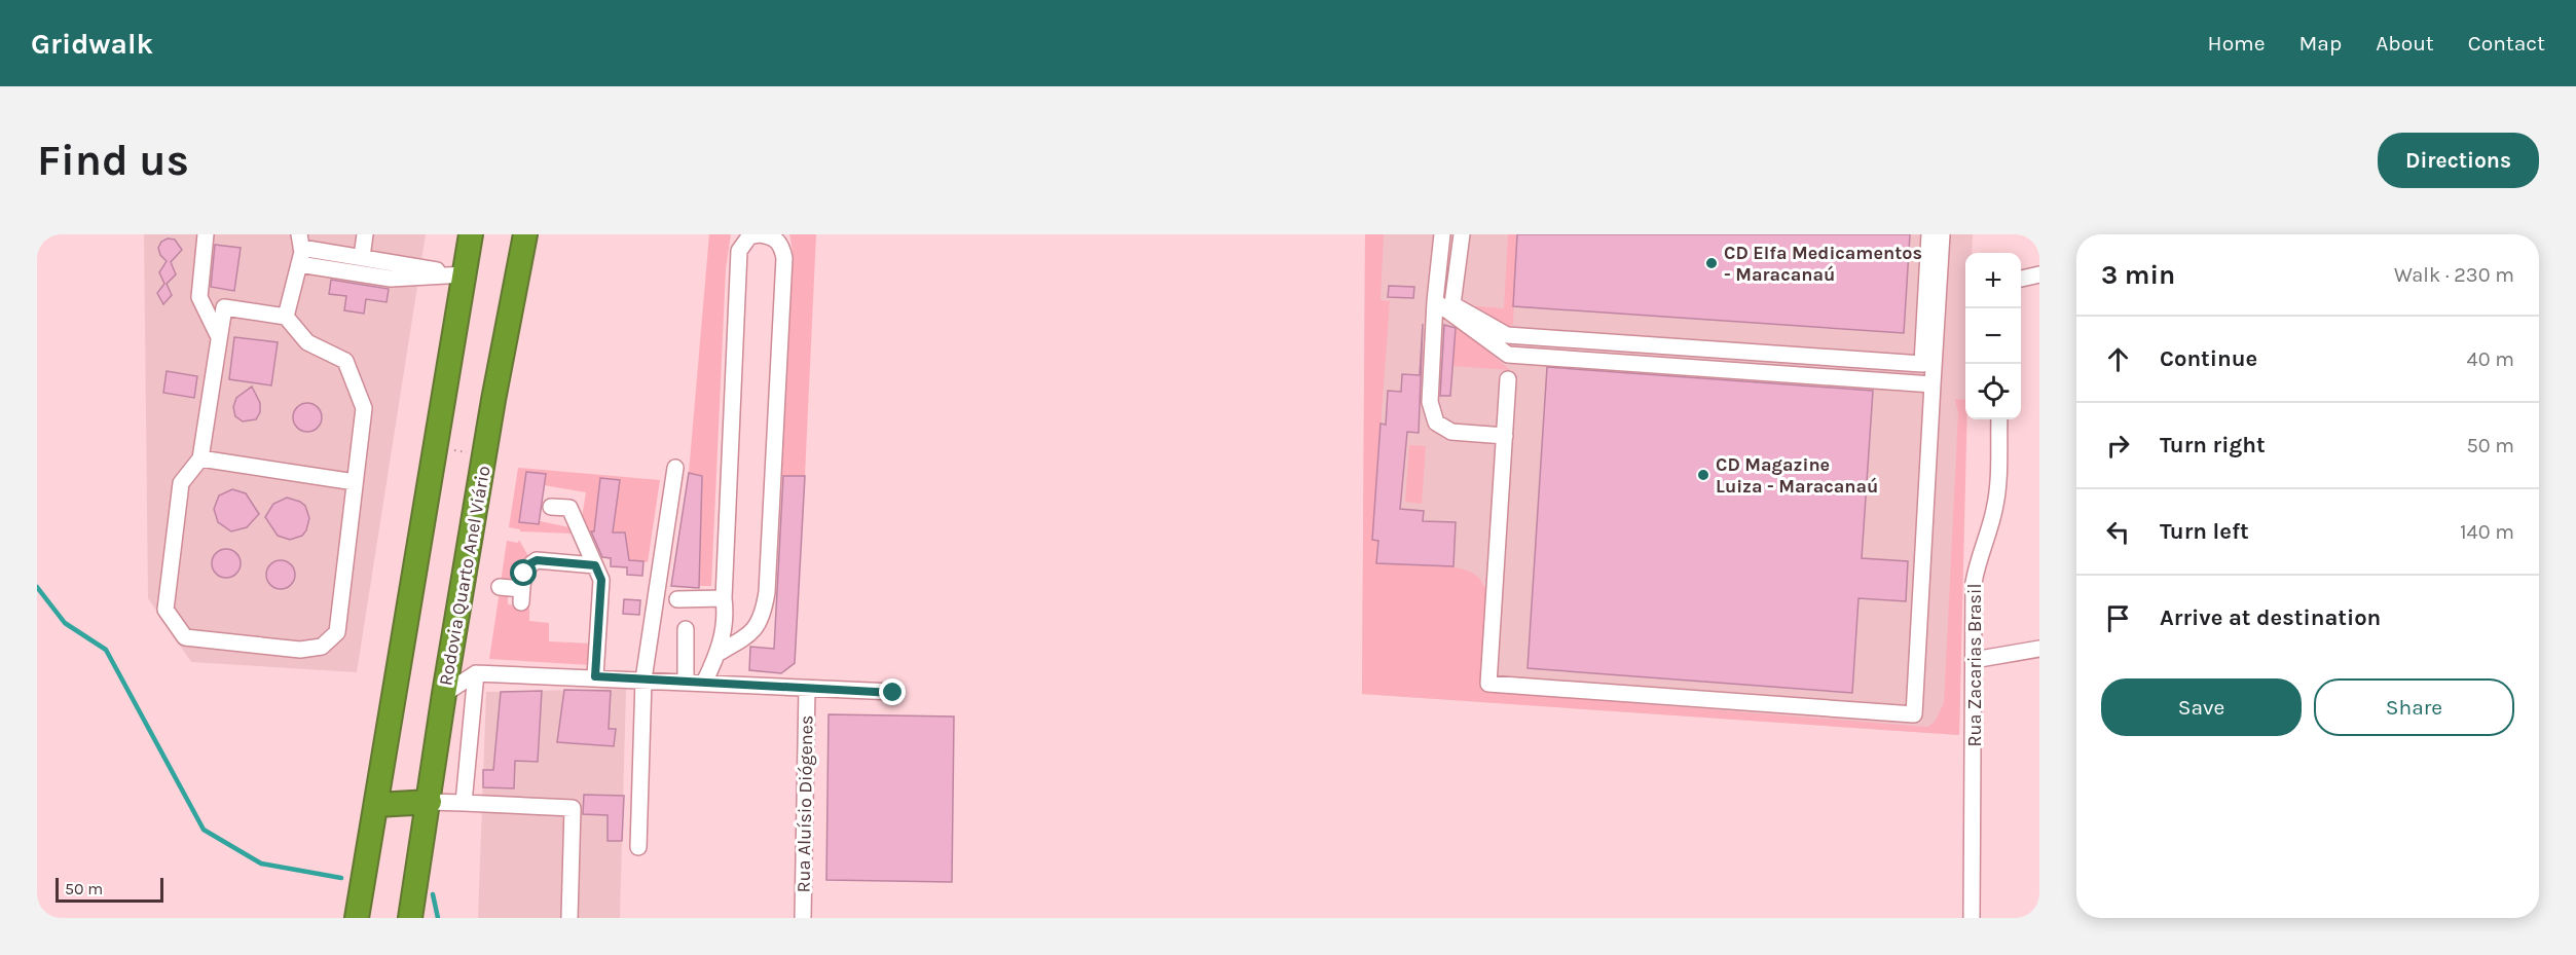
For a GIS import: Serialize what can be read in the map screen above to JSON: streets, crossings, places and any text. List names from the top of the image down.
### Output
{
  "streets": {
    "highway": ["Rodovia Quarto Anel Viário"],
    "street": ["Rua Zacarias Brasil", "Rua Aluísio Diógenes"]
  },
  "places": ["CD Elfa Medicamentos - Maracanaú", "CD Magazine Luiza - Maracanaú"],
  "scale_bar": "50 m",
  "page": {
    "header": "Gridwalk",
    "nav": [
      "Home",
      "Map",
      "About",
      "Contact"
    ],
    "buttons": [
      "Directions",
      ["Save", "Share"]
    ],
    "title": "Find us",
    "heading": ["3 min", "Walk · 230 m"],
    "map_buttons": ["+", "−"],
    "list": [
      ["Continue", "40 m"],
      ["Turn right", "50 m"],
      ["Turn left", "140 m"],
      "Arrive at destination"
    ],
    "scale": "50 m"
  }
}
